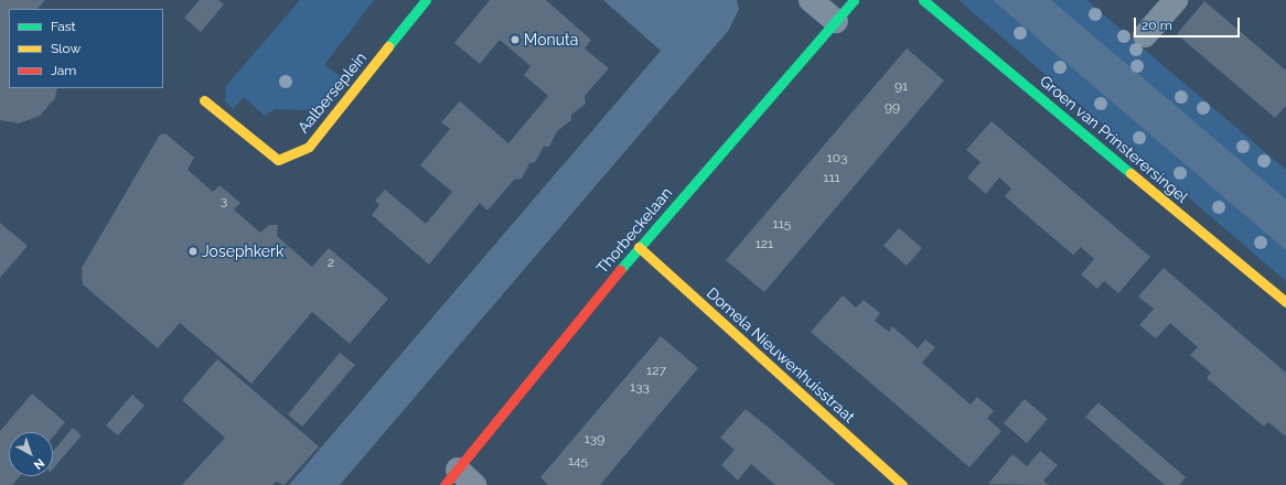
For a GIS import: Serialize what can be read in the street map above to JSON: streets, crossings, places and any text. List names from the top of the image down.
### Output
{
  "streets": {
    "street": [
      "Aalberseplein",
      "Groen van Prinsterersingel",
      "Thorbeckelaan",
      "Domela Nieuwenhuisstraat"
    ]
  },
  "crossings": [
    ["Thorbeckelaan", "Domela Nieuwenhuisstraat"]
  ],
  "places": ["Monuta", "Josephkerk"],
  "house_numbers": [
    "91",
    "99",
    "103",
    "111",
    "3",
    "115",
    "121",
    "2",
    "127",
    "133",
    "139",
    "145"
  ],
  "legend": ["Fast", "Slow", "Jam"],
  "scale_bar": "20 m",
  "north": "bottom right"
}
